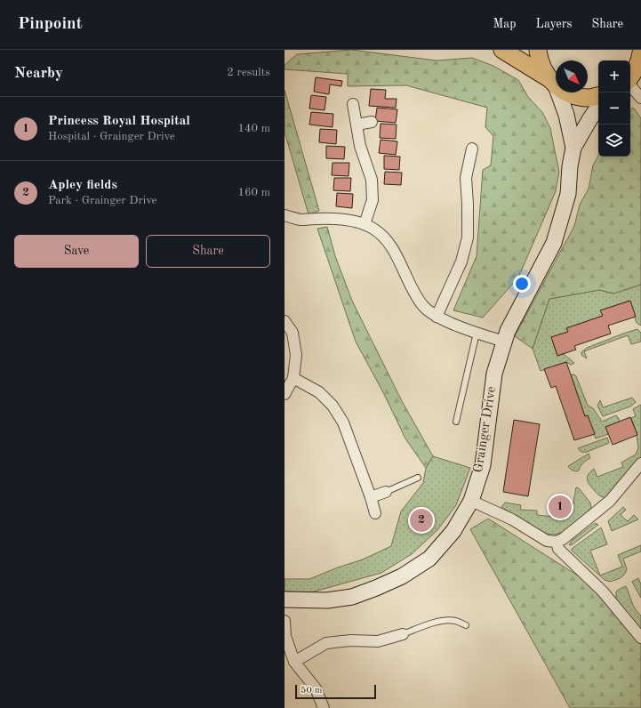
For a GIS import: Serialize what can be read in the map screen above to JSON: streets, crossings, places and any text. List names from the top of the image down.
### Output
{
  "streets": {
    "street": ["Grainger Drive"]
  },
  "scale_bar": "50 m",
  "north": "bottom right",
  "page": {
    "header": "Pinpoint",
    "nav": ["Map", "Layers", "Share"],
    "heading": ["Nearby", "2 results"],
    "map_buttons": ["+", "−"],
    "list": [
      {
        "mark": "1",
        "name": "Princess Royal Hospital",
        "note": "Hospital · Grainger Drive",
        "value": "140 m"
      },
      {
        "mark": "2",
        "name": "Apley fields",
        "note": "Park · Grainger Drive",
        "value": "160 m"
      }
    ],
    "buttons": ["Save", "Share"],
    "pins": ["1", "2"],
    "scale": "50 m"
  }
}
